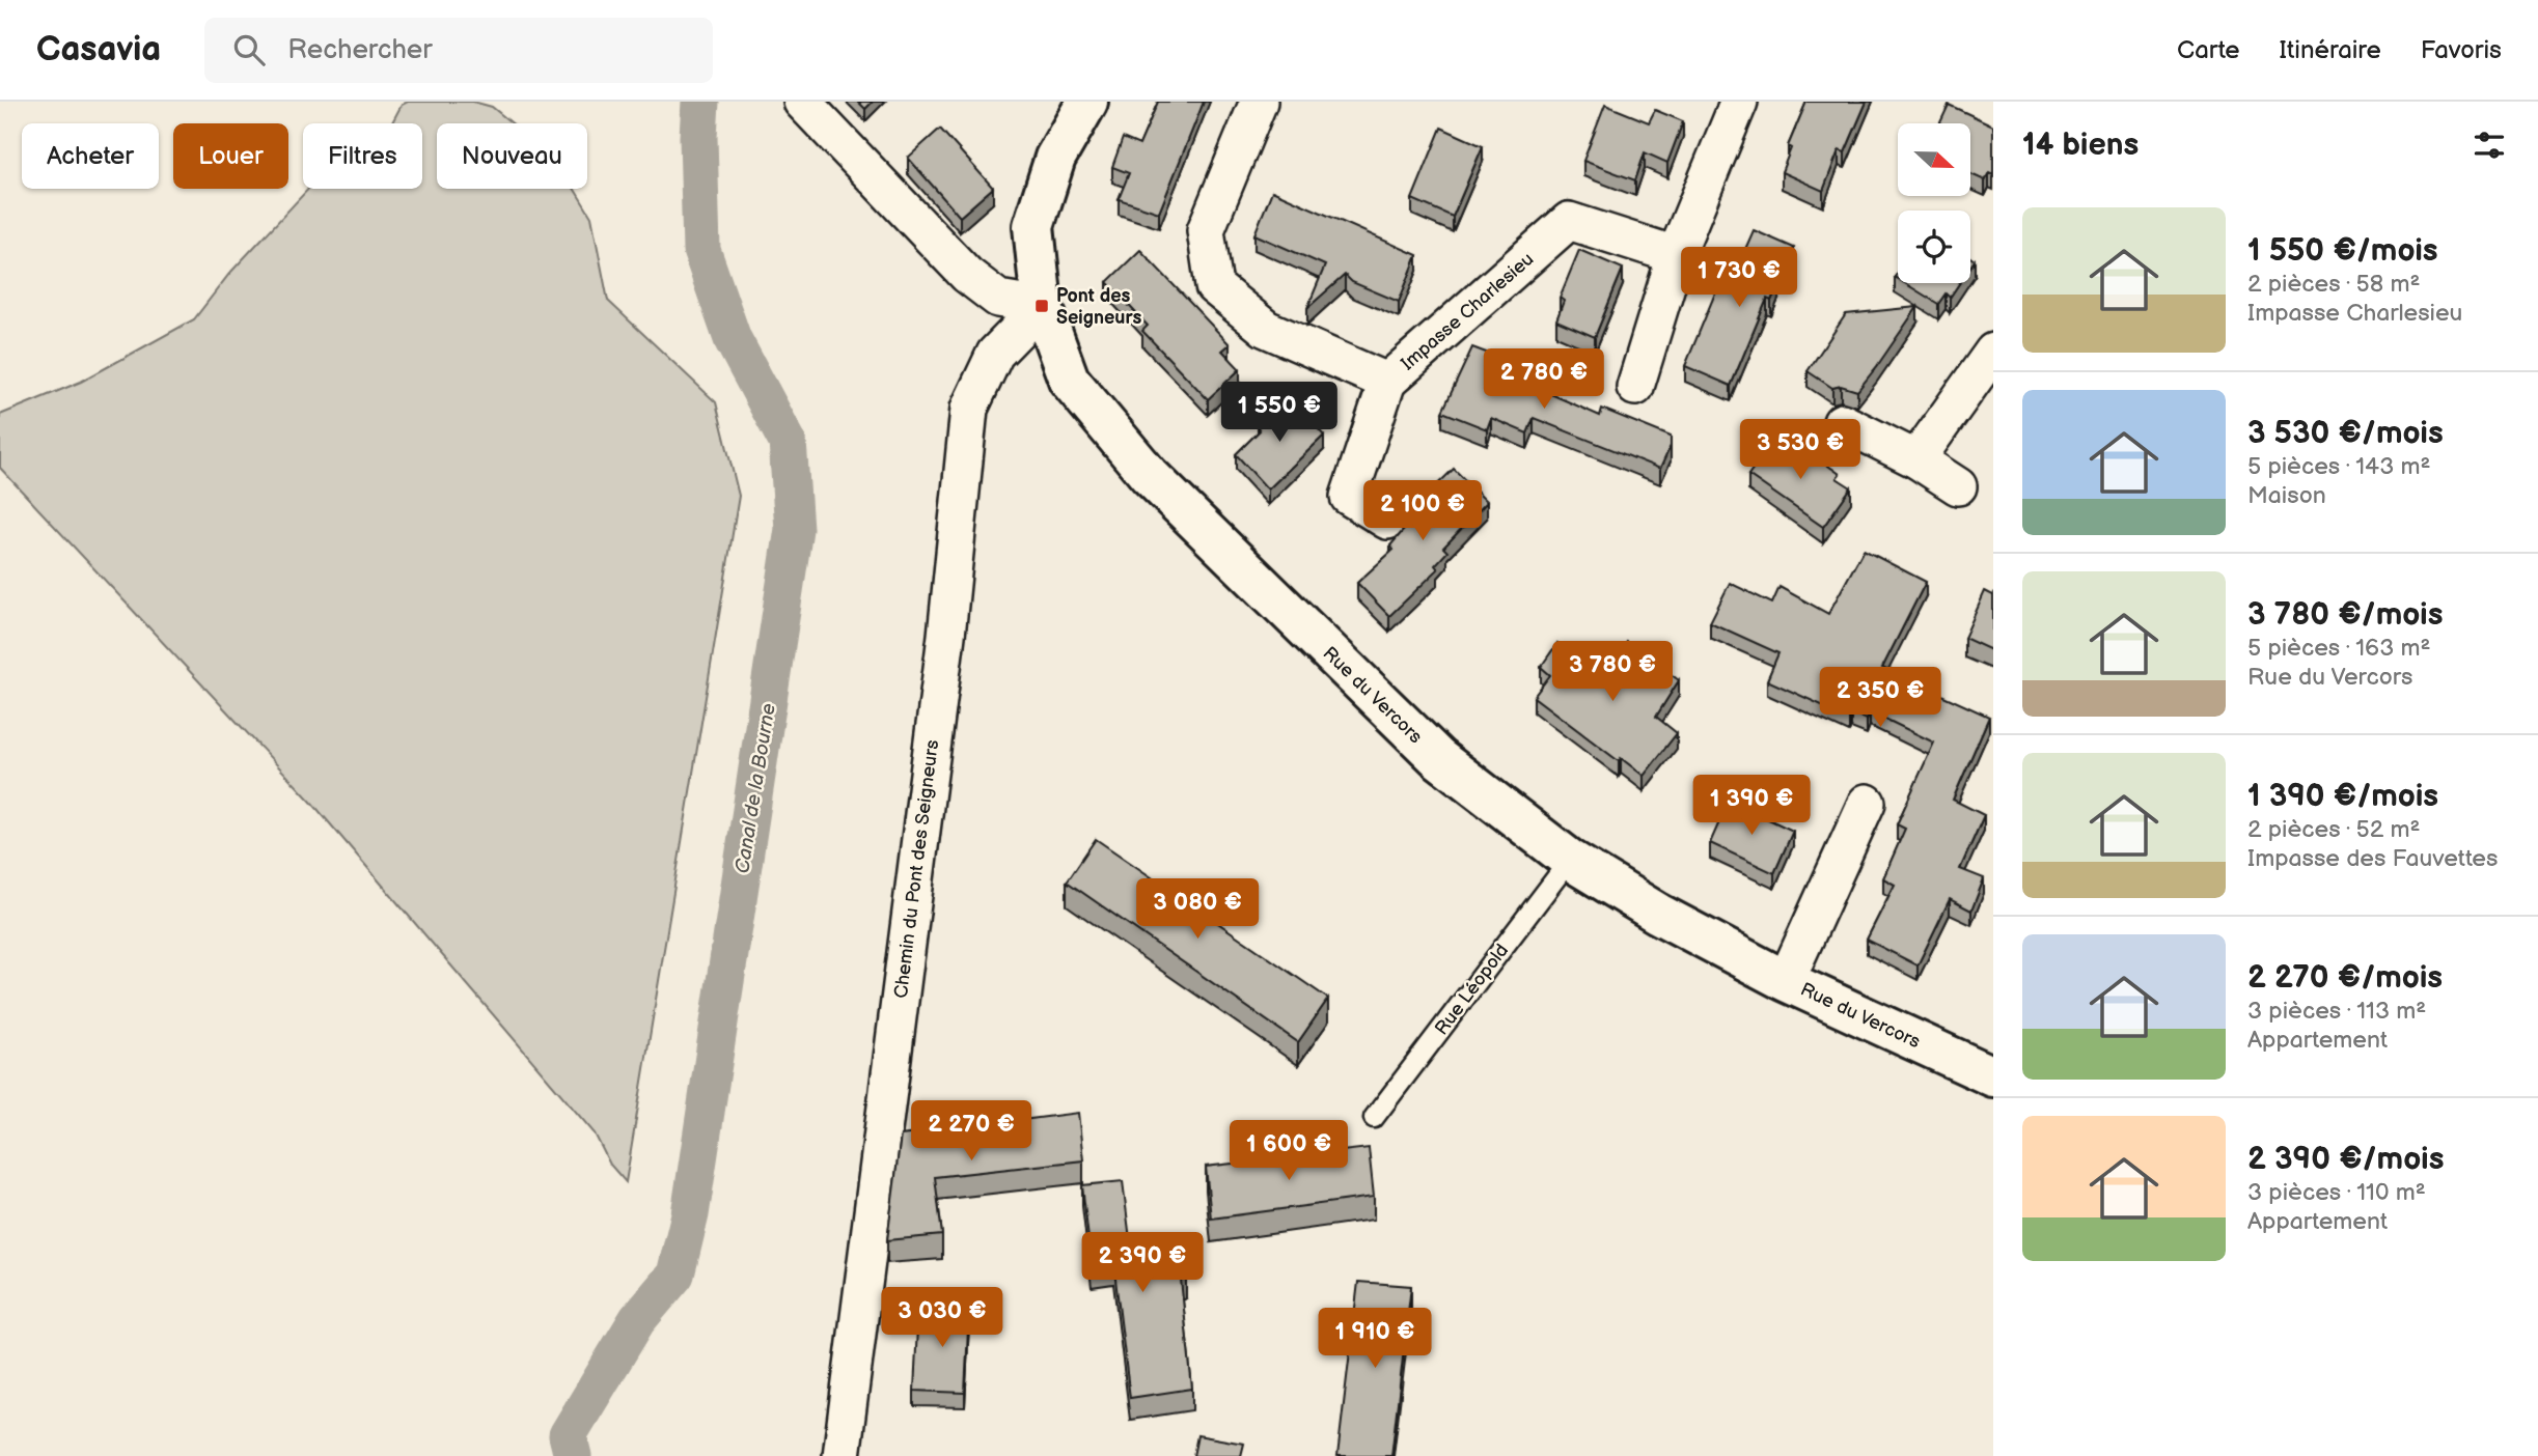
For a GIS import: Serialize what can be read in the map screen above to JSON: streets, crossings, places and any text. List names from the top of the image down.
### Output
{
  "streets": {
    "street": ["Impasse Charlesieu", "Rue du Vercors", "Chemin du Pont des Seigneurs"],
    "lane": ["Rue Léopold"]
  },
  "crossings": [
    ["Rue du Vercors", "Chemin du Pont des Seigneurs"],
    ["Rue du Vercors", "Rue Léopold"]
  ],
  "water": ["Canal de la Bourne"],
  "places": {
    "transit": ["Pont des Seigneurs"]
  },
  "north": "right",
  "page": {
    "header": "Casavia",
    "search": "Rechercher",
    "nav": ["Carte", "Itinéraire", "Favoris"],
    "heading": "14 biens",
    "chip": [
      "Acheter",
      "Louer",
      "Filtres",
      "Nouveau"
    ],
    "list": [
      {
        "name": "1 550 €/mois",
        "note": "2 pièces · 58 m² · Impasse Charlesieu"
      },
      {
        "name": "3 530 €/mois",
        "note": "5 pièces · 143 m² · Maison"
      },
      {
        "name": "3 780 €/mois",
        "note": "5 pièces · 163 m² · Rue du Vercors"
      },
      {
        "name": "1 390 €/mois",
        "note": "2 pièces · 52 m² · Impasse des Fauvettes"
      },
      {
        "name": "2 270 €/mois",
        "note": "3 pièces · 113 m² · Appartement"
      },
      {
        "name": "2 390 €/mois",
        "note": "3 pièces · 110 m² · Appartement"
      }
    ],
    "price": [
      "1 730 €",
      "2 780 €",
      "1 550 €",
      "3 530 €",
      "2 100 €",
      "3 780 €",
      "2 350 €",
      "1 390 €",
      "3 080 €",
      "2 270 €",
      "1 600 €",
      "2 390 €",
      "3 030 €",
      "1 910 €"
    ]
  }
}
